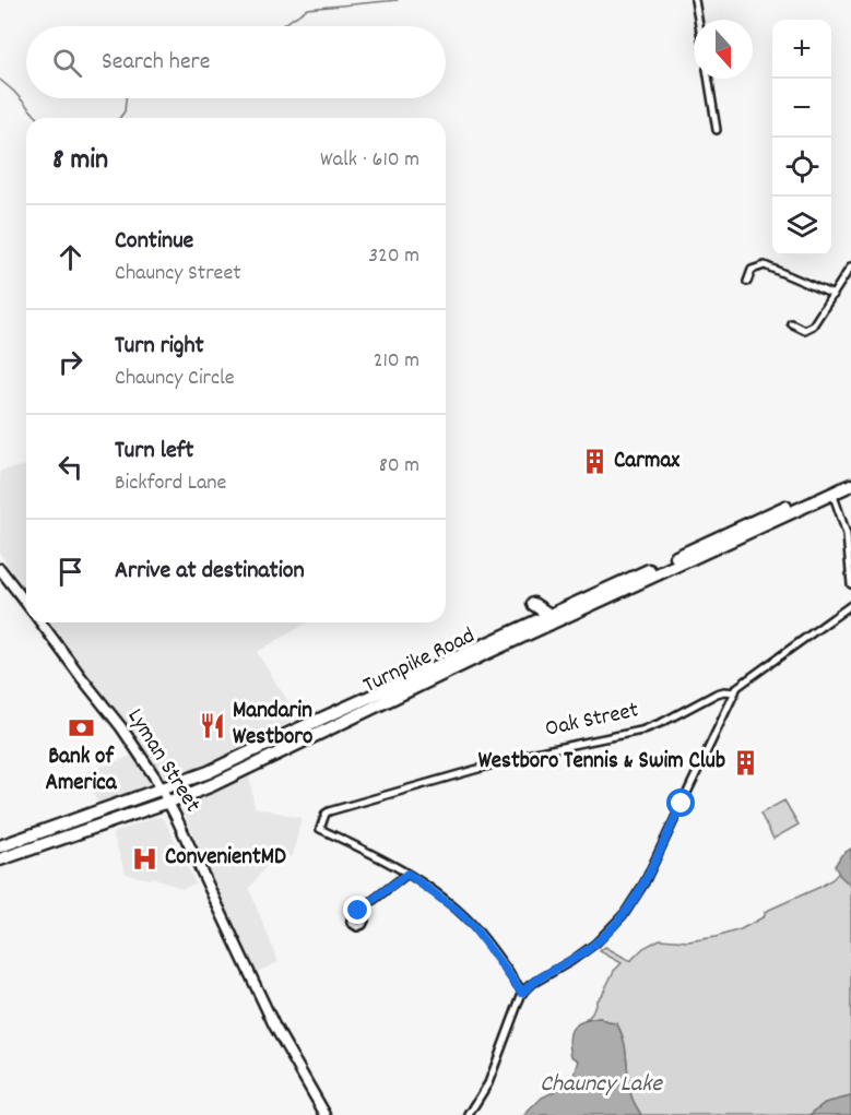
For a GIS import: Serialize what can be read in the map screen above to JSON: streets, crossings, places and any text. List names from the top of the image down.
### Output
{
  "streets": {
    "highway": ["Turnpike Road"],
    "street": ["Oak Street", "Lyman Street"]
  },
  "crossings": [
    ["Turnpike Road", "Lyman Street"]
  ],
  "water": ["Chauncy Lake"],
  "places": {
    "building": ["Carmax", "Westboro Tennis & Swim Club"],
    "restaurant": ["Mandarin Westboro"],
    "bank": ["Bank of America"],
    "hospital": ["ConvenientMD"]
  },
  "north": "bottom",
  "page": {
    "map_buttons": ["+", "−"],
    "search": "Search here",
    "heading": ["8 min", "Walk · 610 m"],
    "list": [
      ["Continue", "Chauncy Street", "320 m"],
      ["Turn right", "Chauncy Circle", "210 m"],
      ["Turn left", "Bickford Lane", "80 m"],
      "Arrive at destination"
    ]
  }
}
